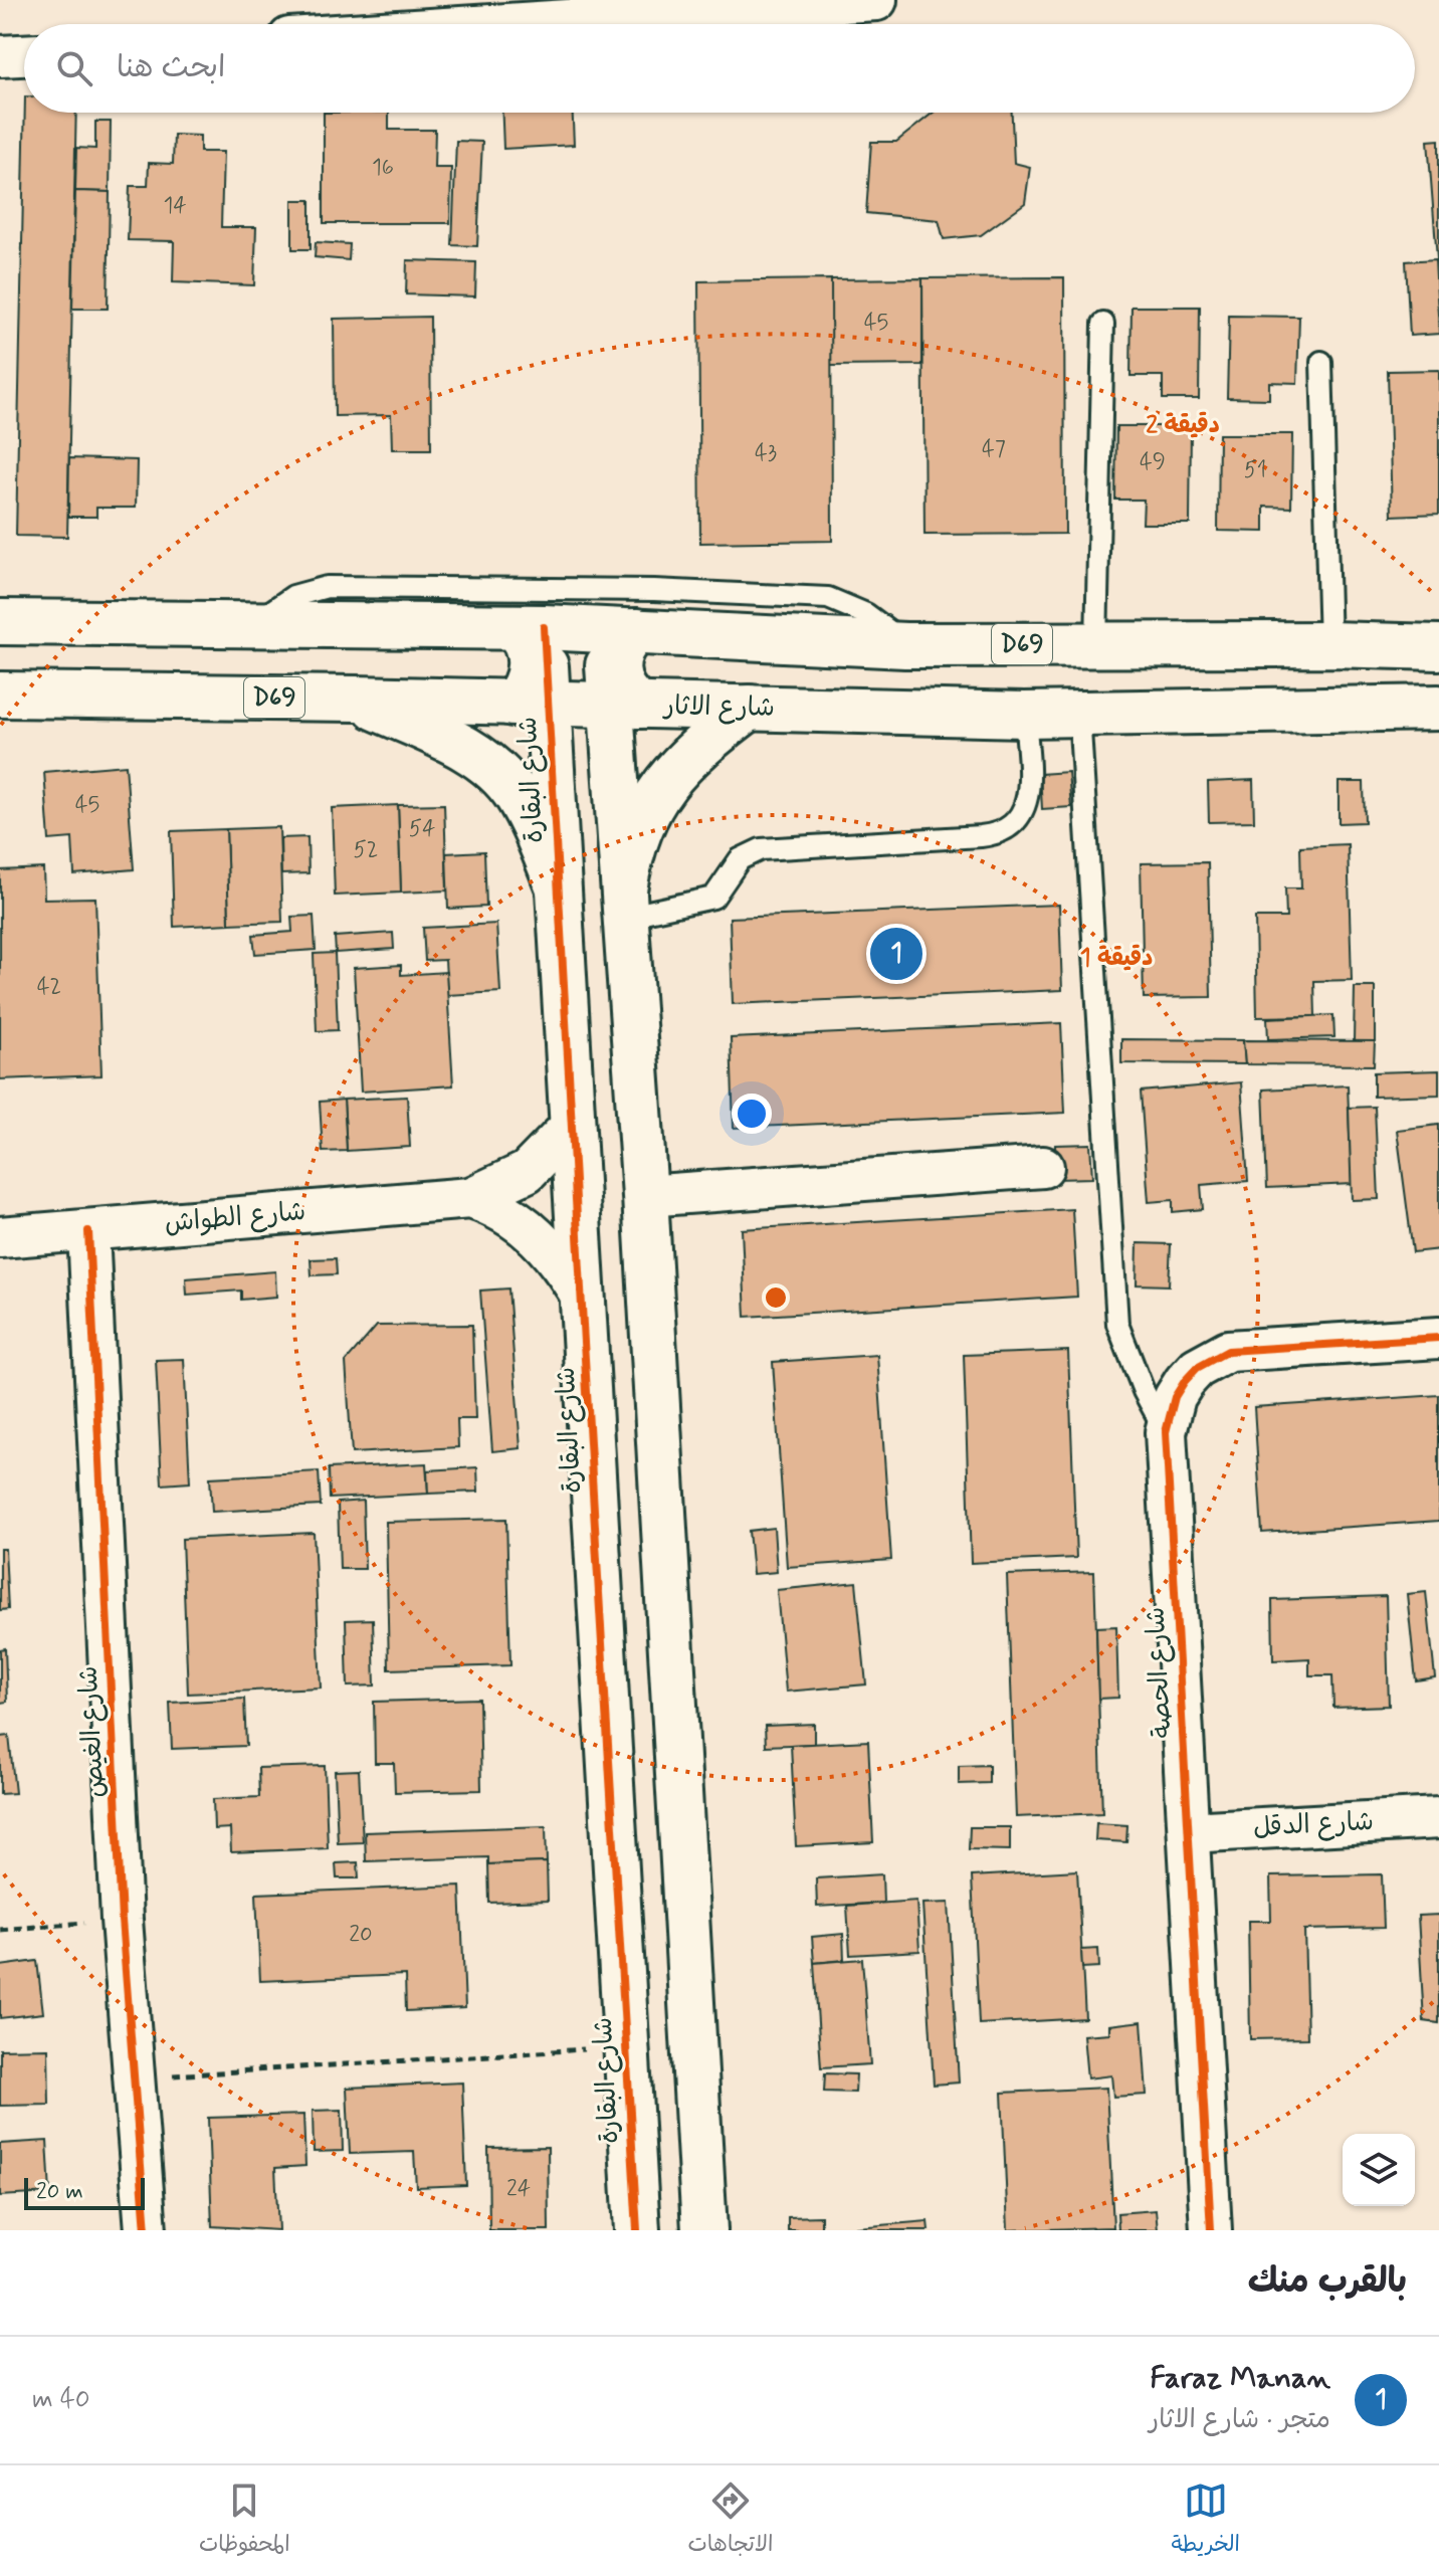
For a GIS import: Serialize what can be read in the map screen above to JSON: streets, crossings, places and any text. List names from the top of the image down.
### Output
{
  "streets": {
    "main road": ["D69", "شارع الاثار", "شارع البقارة"],
    "street": [
      "شارع الطواش",
      "شارع الحصة",
      "شارع الغيص",
      "شارع الدقل"
    ]
  },
  "crossings": [
    ["D69", "شارع البقارة"],
    ["شارع الاثار", "شارع البقارة"],
    ["شارع البقارة", "شارع الطواش"],
    ["شارع الطواش", "شارع الغيص"],
    ["شارع الحصة", "شارع الدقل"]
  ],
  "house_numbers": [
    "16",
    "14",
    "45",
    "47",
    "43",
    "49",
    "51",
    "45",
    "54",
    "52",
    "42",
    "20",
    "24"
  ],
  "scale_bar": "20 m",
  "page": {
    "search": "ابحث هنا",
    "pins": "1",
    "scale": "20 m",
    "heading": "بالقرب منك",
    "list": [
      {
        "mark": "1",
        "name": "Faraz Manan",
        "note": "متجر · شارع الاثار",
        "value": "40 m"
      }
    ],
    "nav": ["الخريطة", "الاتجاهات", "المحفوظات"]
  },
  "rings": ["2 دقيقة", "1 دقيقة"]
}
